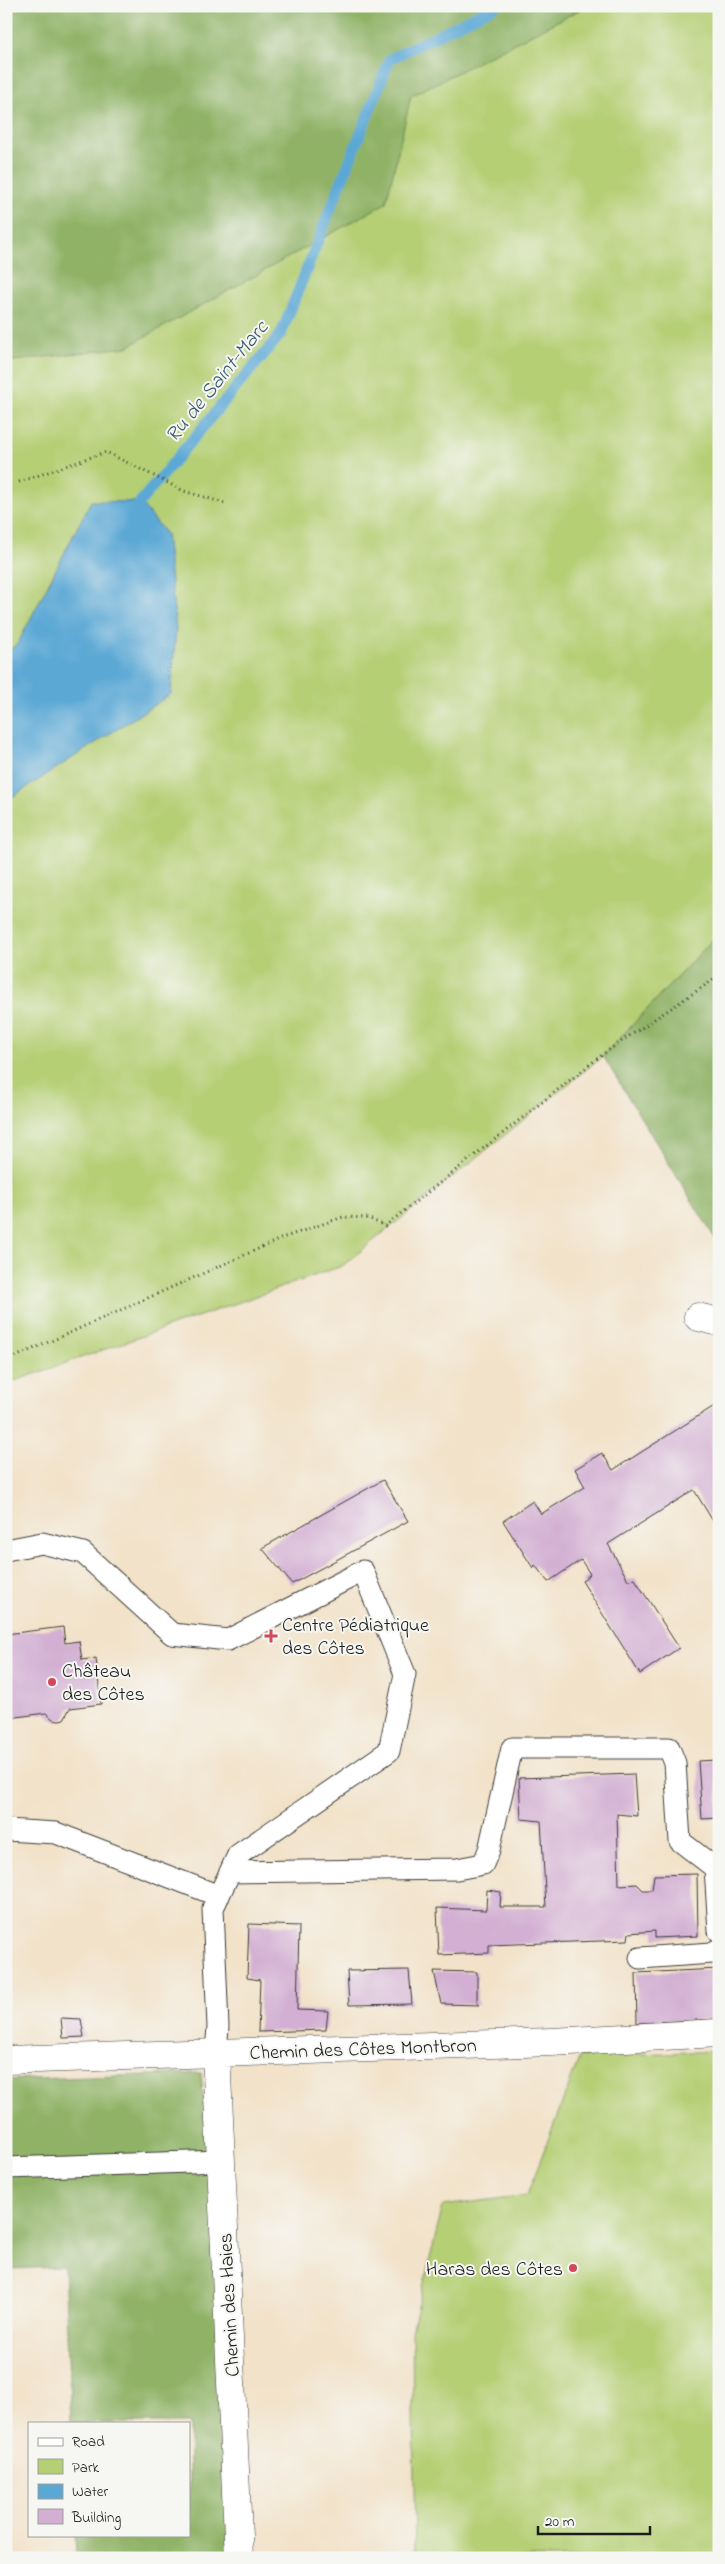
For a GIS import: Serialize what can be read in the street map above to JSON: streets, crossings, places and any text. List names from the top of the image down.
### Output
{
  "streets": {
    "street": ["Chemin des Côtes Montbron", "Chemin des Haies"]
  },
  "crossings": [
    ["Chemin des Côtes Montbron", "Chemin des Haies"]
  ],
  "water": ["Ru de Saint-Marc"],
  "places": {
    "health": ["Centre Pédiatrique des Côtes"],
    "other": ["Château des Côtes", "Haras des Côtes"]
  },
  "legend": [
    "Road",
    "Park",
    "Water",
    "Building"
  ],
  "scale_bar": "20 m"
}
